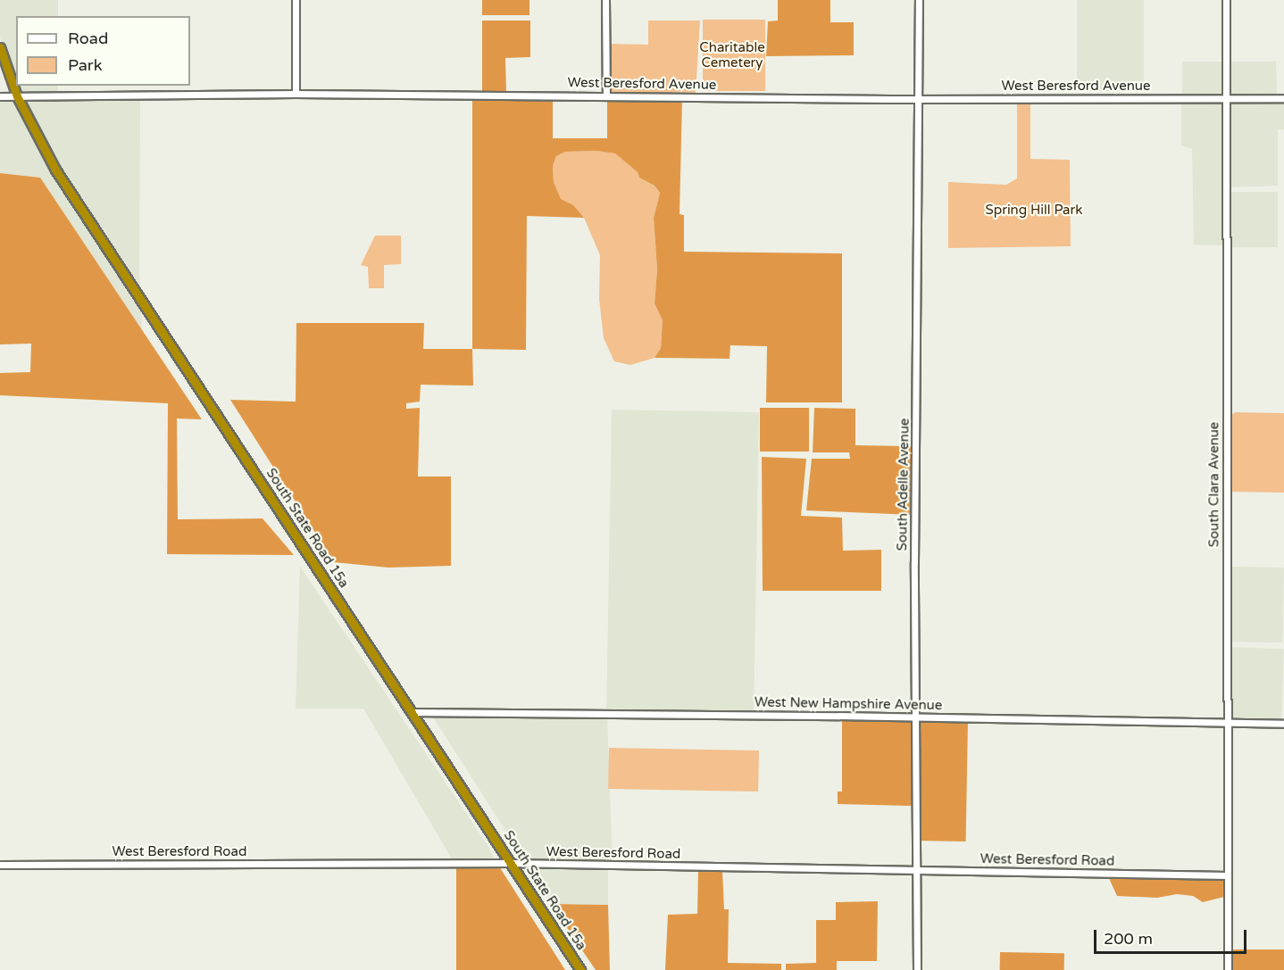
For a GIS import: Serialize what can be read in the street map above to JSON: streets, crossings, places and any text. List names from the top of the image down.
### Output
{
  "streets": {
    "highway": ["South State Road 15a"],
    "street": [
      "West Beresford Avenue",
      "South Adelle Avenue",
      "South Clara Avenue",
      "West New Hampshire Avenue",
      "West Beresford Road"
    ]
  },
  "crossings": [
    ["West Beresford Avenue", "South Adelle Avenue"],
    ["West Beresford Avenue", "South Clara Avenue"],
    ["West Beresford Avenue", "South State Road 15a"],
    ["South Adelle Avenue", "West New Hampshire Avenue"],
    ["South Adelle Avenue", "West Beresford Road"],
    ["South Clara Avenue", "West New Hampshire Avenue"],
    ["South Clara Avenue", "West Beresford Road"],
    ["South State Road 15a", "West New Hampshire Avenue"],
    ["South State Road 15a", "West Beresford Road"]
  ],
  "parks": ["Charitable Cemetery", "Spring Hill Park"],
  "legend": ["Road", "Park"],
  "scale_bar": "200 m"
}
